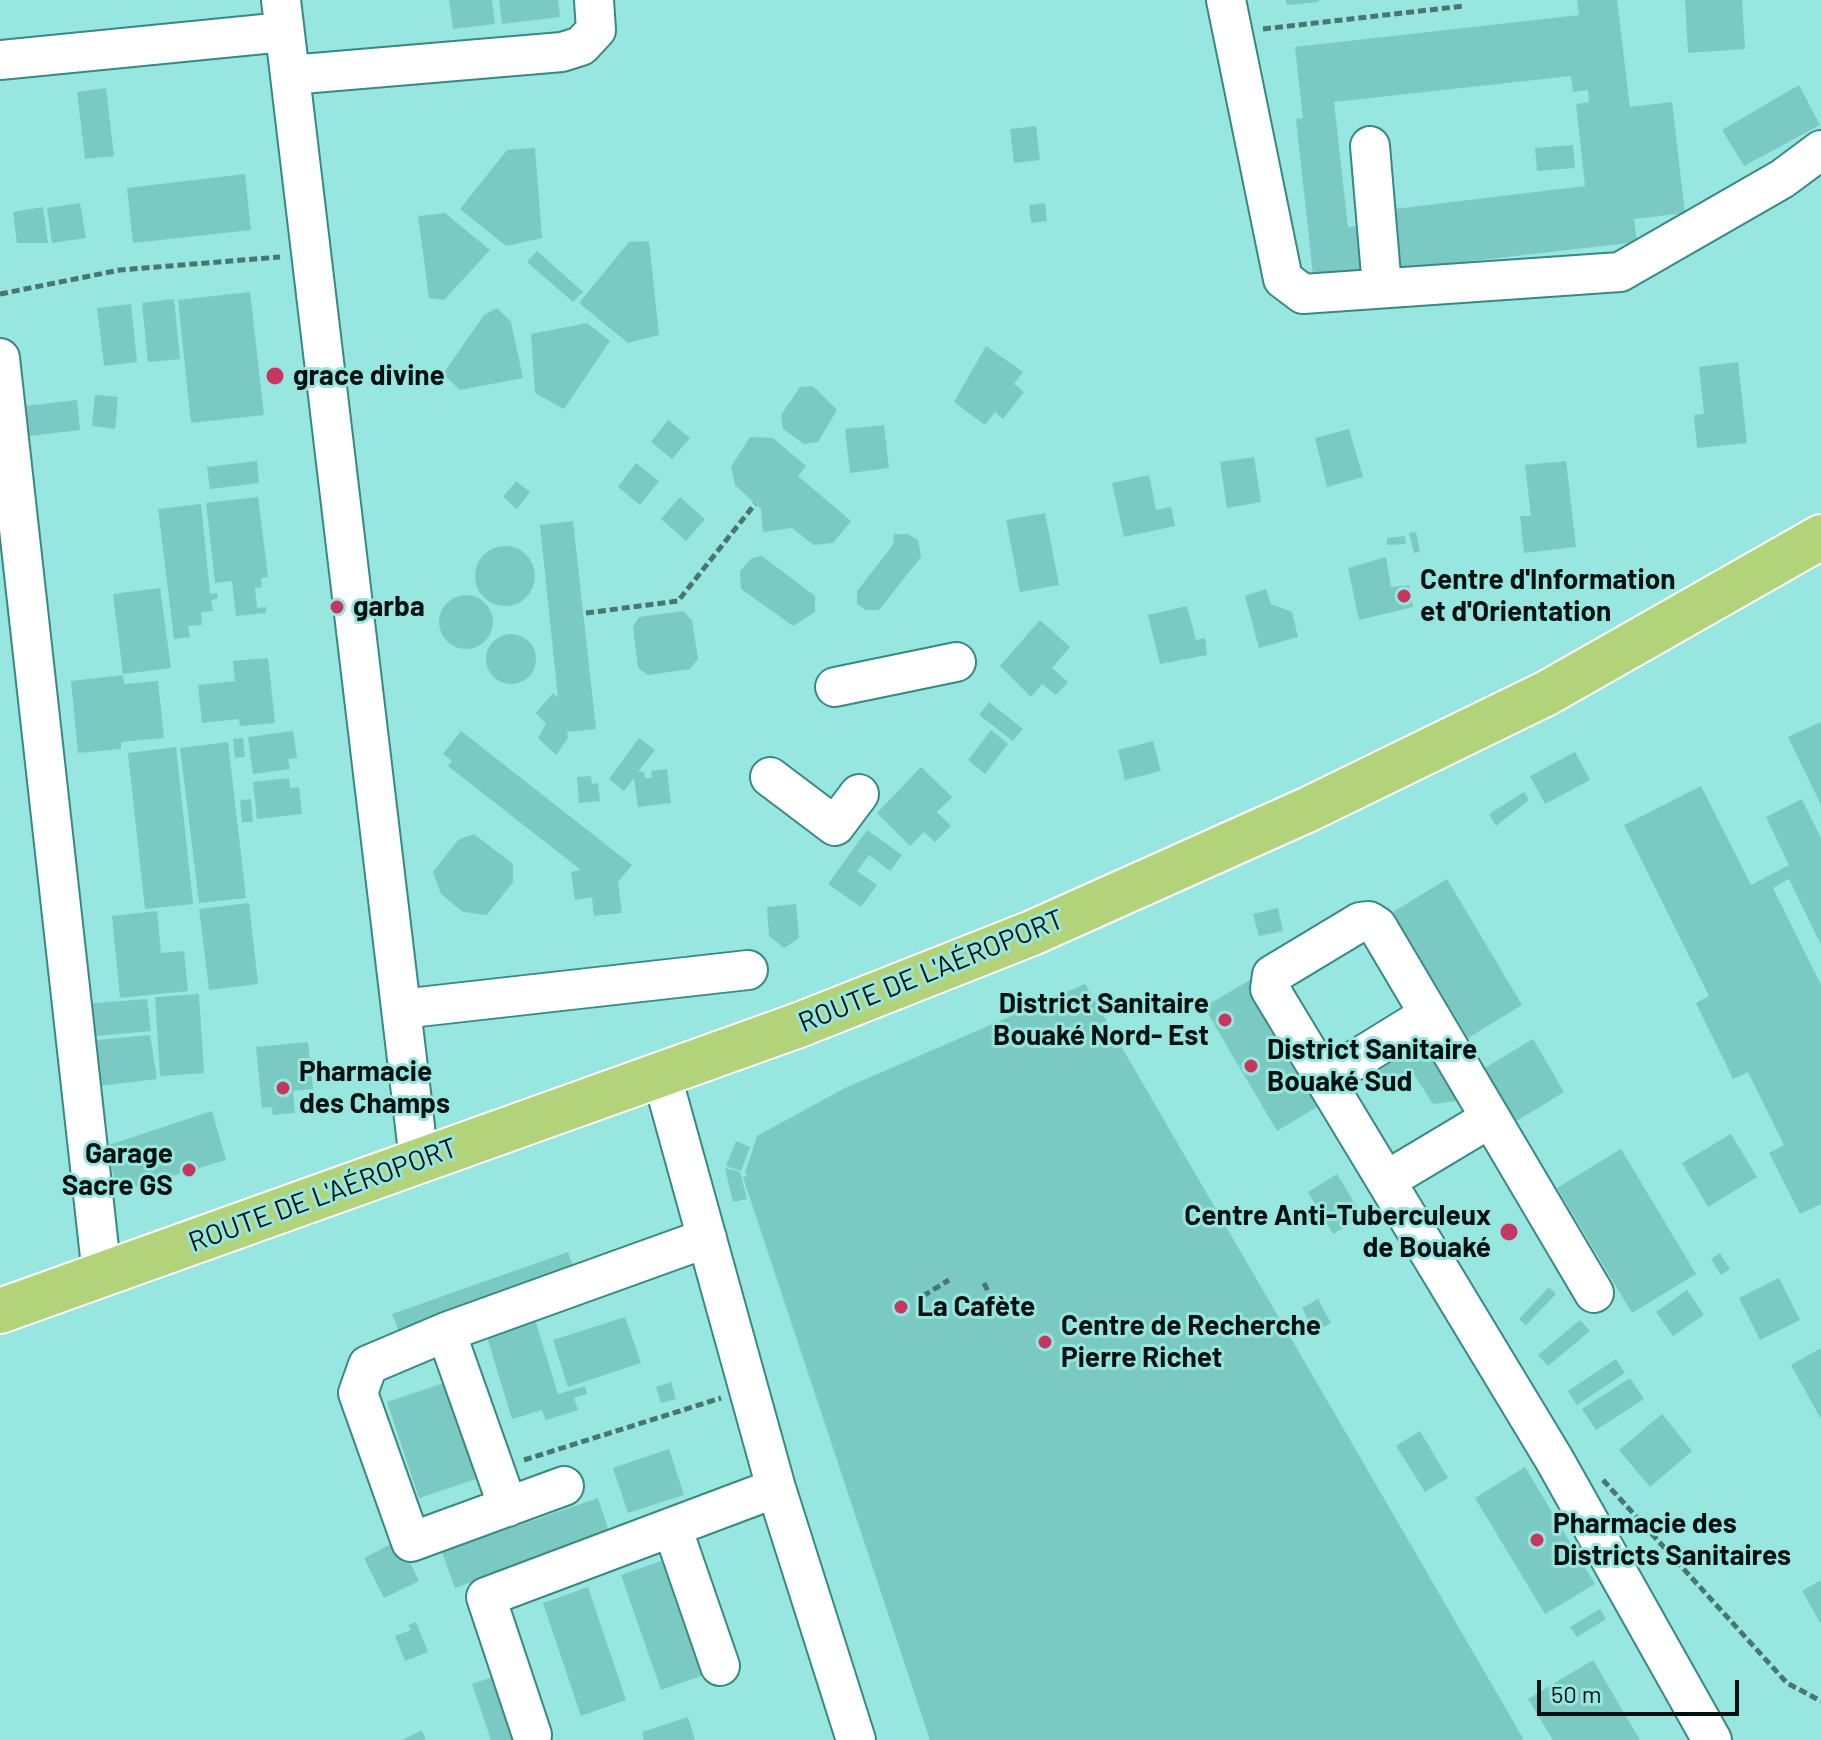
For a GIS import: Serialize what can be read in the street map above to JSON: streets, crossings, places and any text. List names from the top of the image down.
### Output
{
  "streets": {
    "main road": ["ROUTE DE L'AÉROPORT"]
  },
  "places": [
    "grace divine",
    "Centre d'Information et d'Orientation",
    "garba",
    "District Sanitaire Bouaké Nord- Est",
    "District Sanitaire Bouaké Sud",
    "Pharmacie des Champs",
    "Garage Sacre GS",
    "Centre Anti-Tuberculeux de Bouaké",
    "La Cafète",
    "Centre de Recherche Pierre Richet",
    "Pharmacie des Districts Sanitaires"
  ],
  "scale_bar": "50 m"
}
